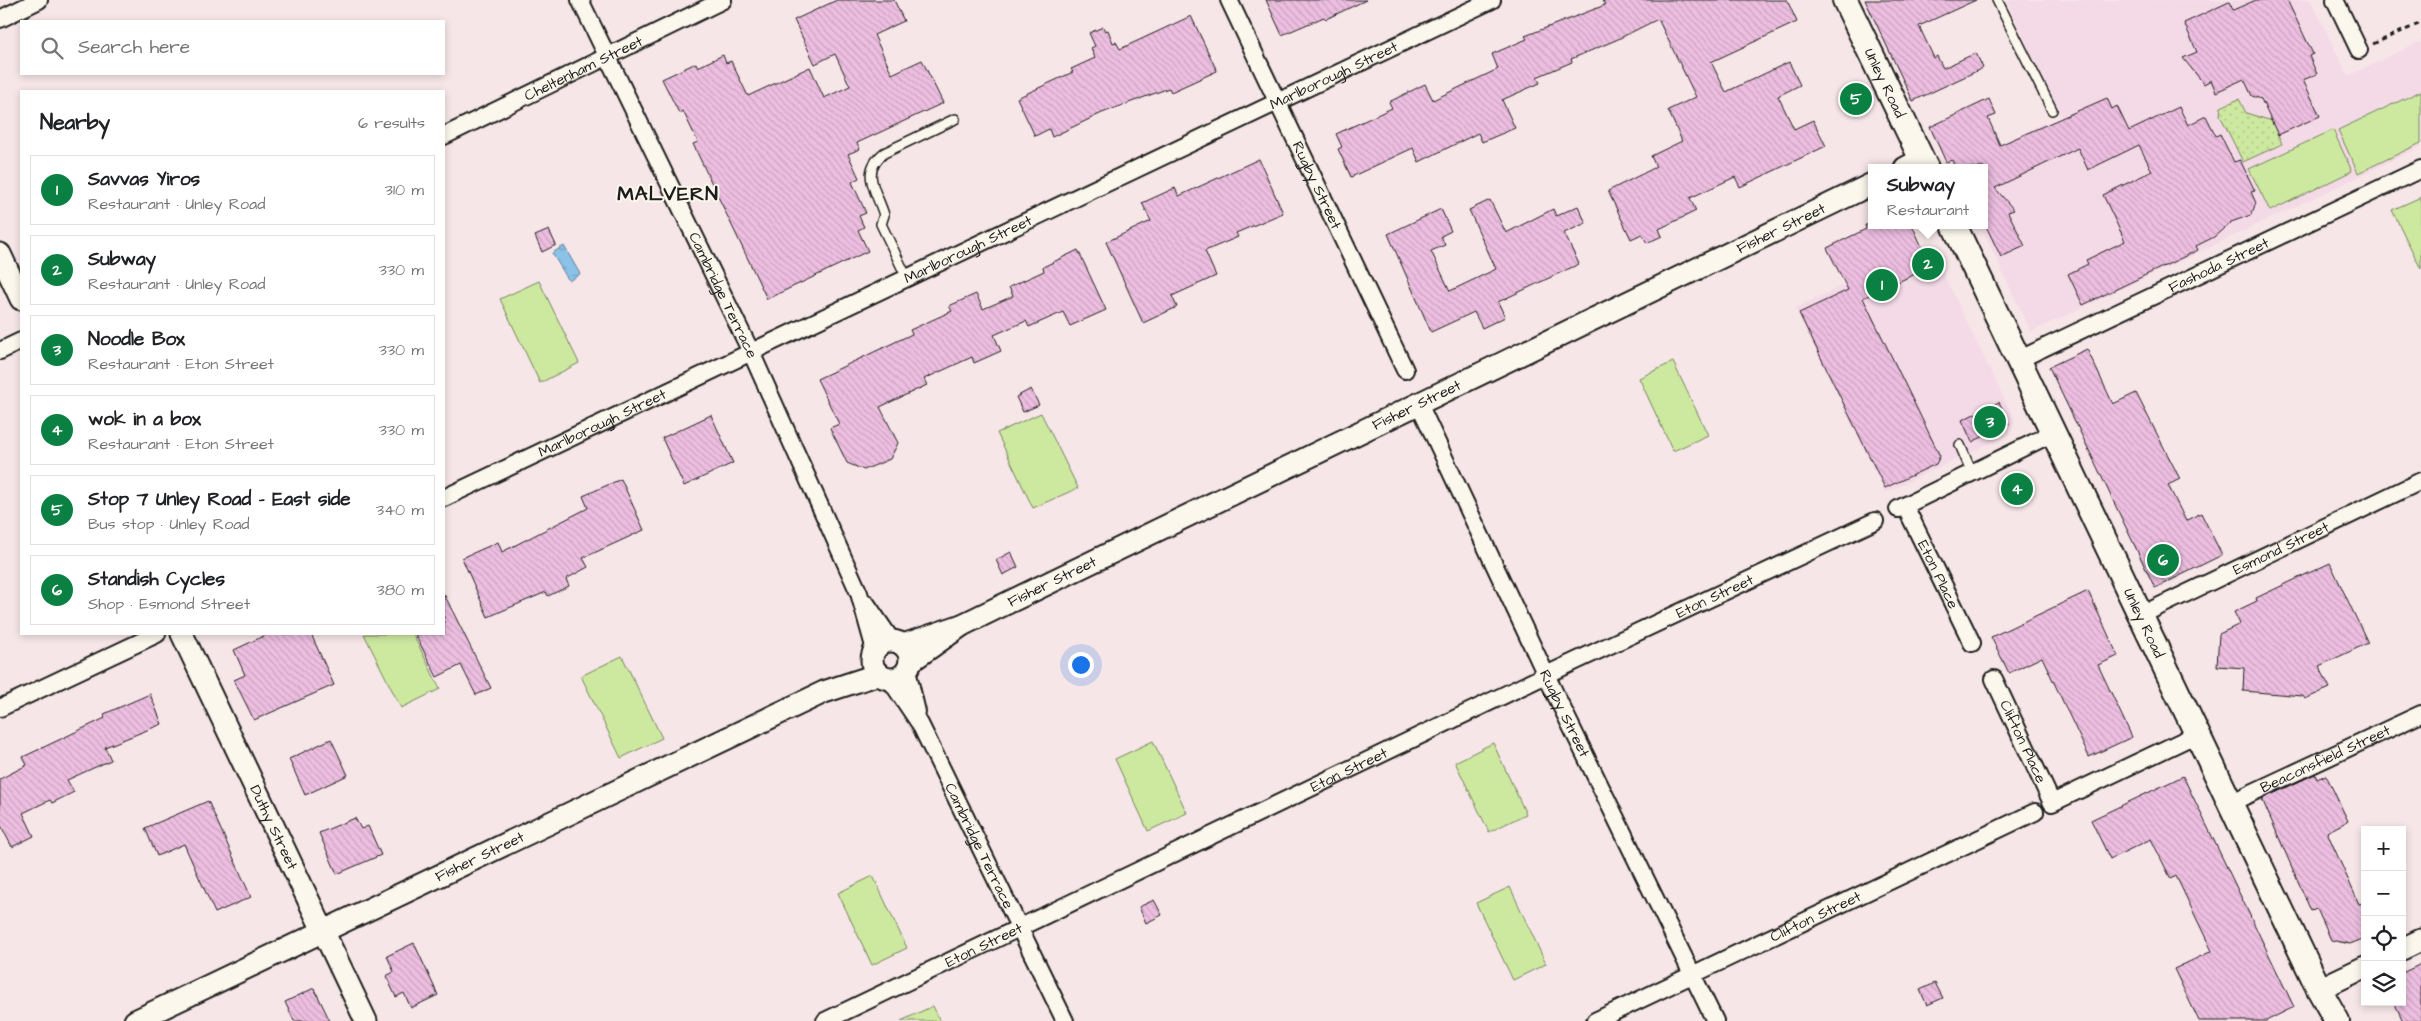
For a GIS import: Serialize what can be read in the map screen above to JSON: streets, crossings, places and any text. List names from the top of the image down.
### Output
{
  "streets": {
    "main road": ["Unley Road"],
    "street": [
      "Cheltenham Street",
      "Marlborough Street",
      "Rugby Street",
      "Fisher Street",
      "Fashoda Street",
      "Cambridge Terrace",
      "Esmond Street",
      "Eton Place",
      "Eton Street",
      "Clifton Place",
      "Beaconsfield Street",
      "Duthy Street",
      "Clifton Street"
    ]
  },
  "crossings": [
    ["Cheltenham Street", "Cambridge Terrace"],
    ["Marlborough Street", "Rugby Street"],
    ["Marlborough Street", "Cambridge Terrace"],
    ["Unley Road", "Fashoda Street"],
    ["Unley Road", "Esmond Street"],
    ["Unley Road", "Clifton Place"],
    ["Unley Road", "Beaconsfield Street"],
    ["Rugby Street", "Fisher Street"],
    ["Rugby Street", "Eton Street"],
    ["Rugby Street", "Clifton Street"],
    ["Fisher Street", "Cambridge Terrace"],
    ["Fisher Street", "Duthy Street"],
    ["Cambridge Terrace", "Eton Street"]
  ],
  "districts": ["MALVERN"],
  "page": {
    "search": "Search here",
    "pins": [
      "5",
      "2",
      "1",
      "3",
      "4",
      "6"
    ],
    "heading": ["Nearby", "6 results"],
    "list": [
      {
        "mark": "1",
        "name": "Savvas Yiros",
        "note": "Restaurant · Unley Road",
        "value": "310 m"
      },
      {
        "mark": "2",
        "name": "Subway",
        "note": "Restaurant · Unley Road",
        "value": "330 m"
      },
      {
        "mark": "3",
        "name": "Noodle Box",
        "note": "Restaurant · Eton Street",
        "value": "330 m"
      },
      {
        "mark": "4",
        "name": "wok in a box",
        "note": "Restaurant · Eton Street",
        "value": "330 m"
      },
      {
        "mark": "5",
        "name": "Stop 7 Unley Road - East side",
        "note": "Bus stop · Unley Road",
        "value": "340 m"
      },
      {
        "mark": "6",
        "name": "Standish Cycles",
        "note": "Shop · Esmond Street",
        "value": "380 m"
      }
    ],
    "popup": ["Subway", "Restaurant"],
    "map_buttons": ["+", "−"]
  }
}
